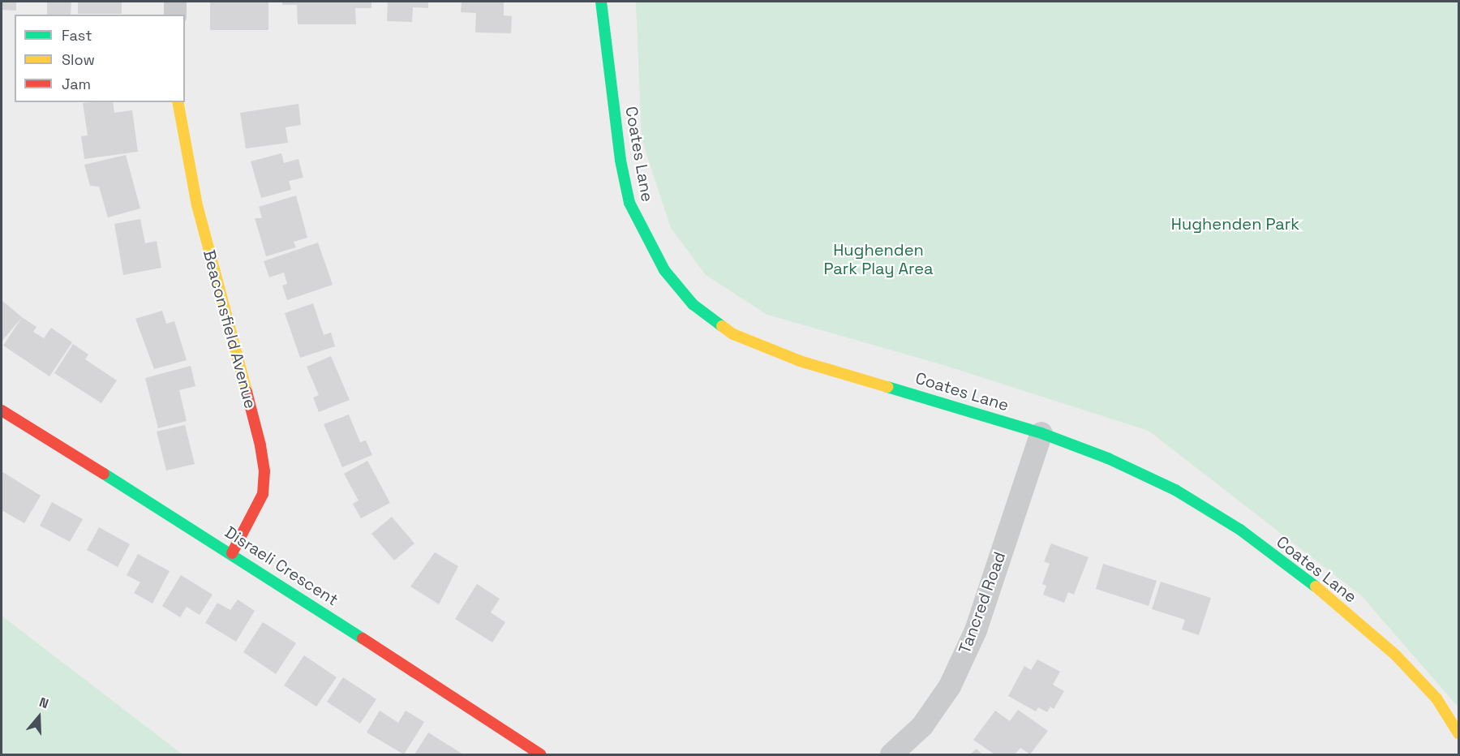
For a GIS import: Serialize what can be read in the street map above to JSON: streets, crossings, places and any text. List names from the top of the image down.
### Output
{
  "streets": {
    "street": [
      "Coates Lane",
      "Beaconsfield Avenue",
      "Disraeli Crescent",
      "Tancred Road"
    ]
  },
  "crossings": [
    ["Coates Lane", "Tancred Road"],
    ["Beaconsfield Avenue", "Disraeli Crescent"]
  ],
  "parks": ["Hughenden Park", "Hughenden Park Play Area"],
  "legend": ["Fast", "Slow", "Jam"],
  "north": "top"
}
